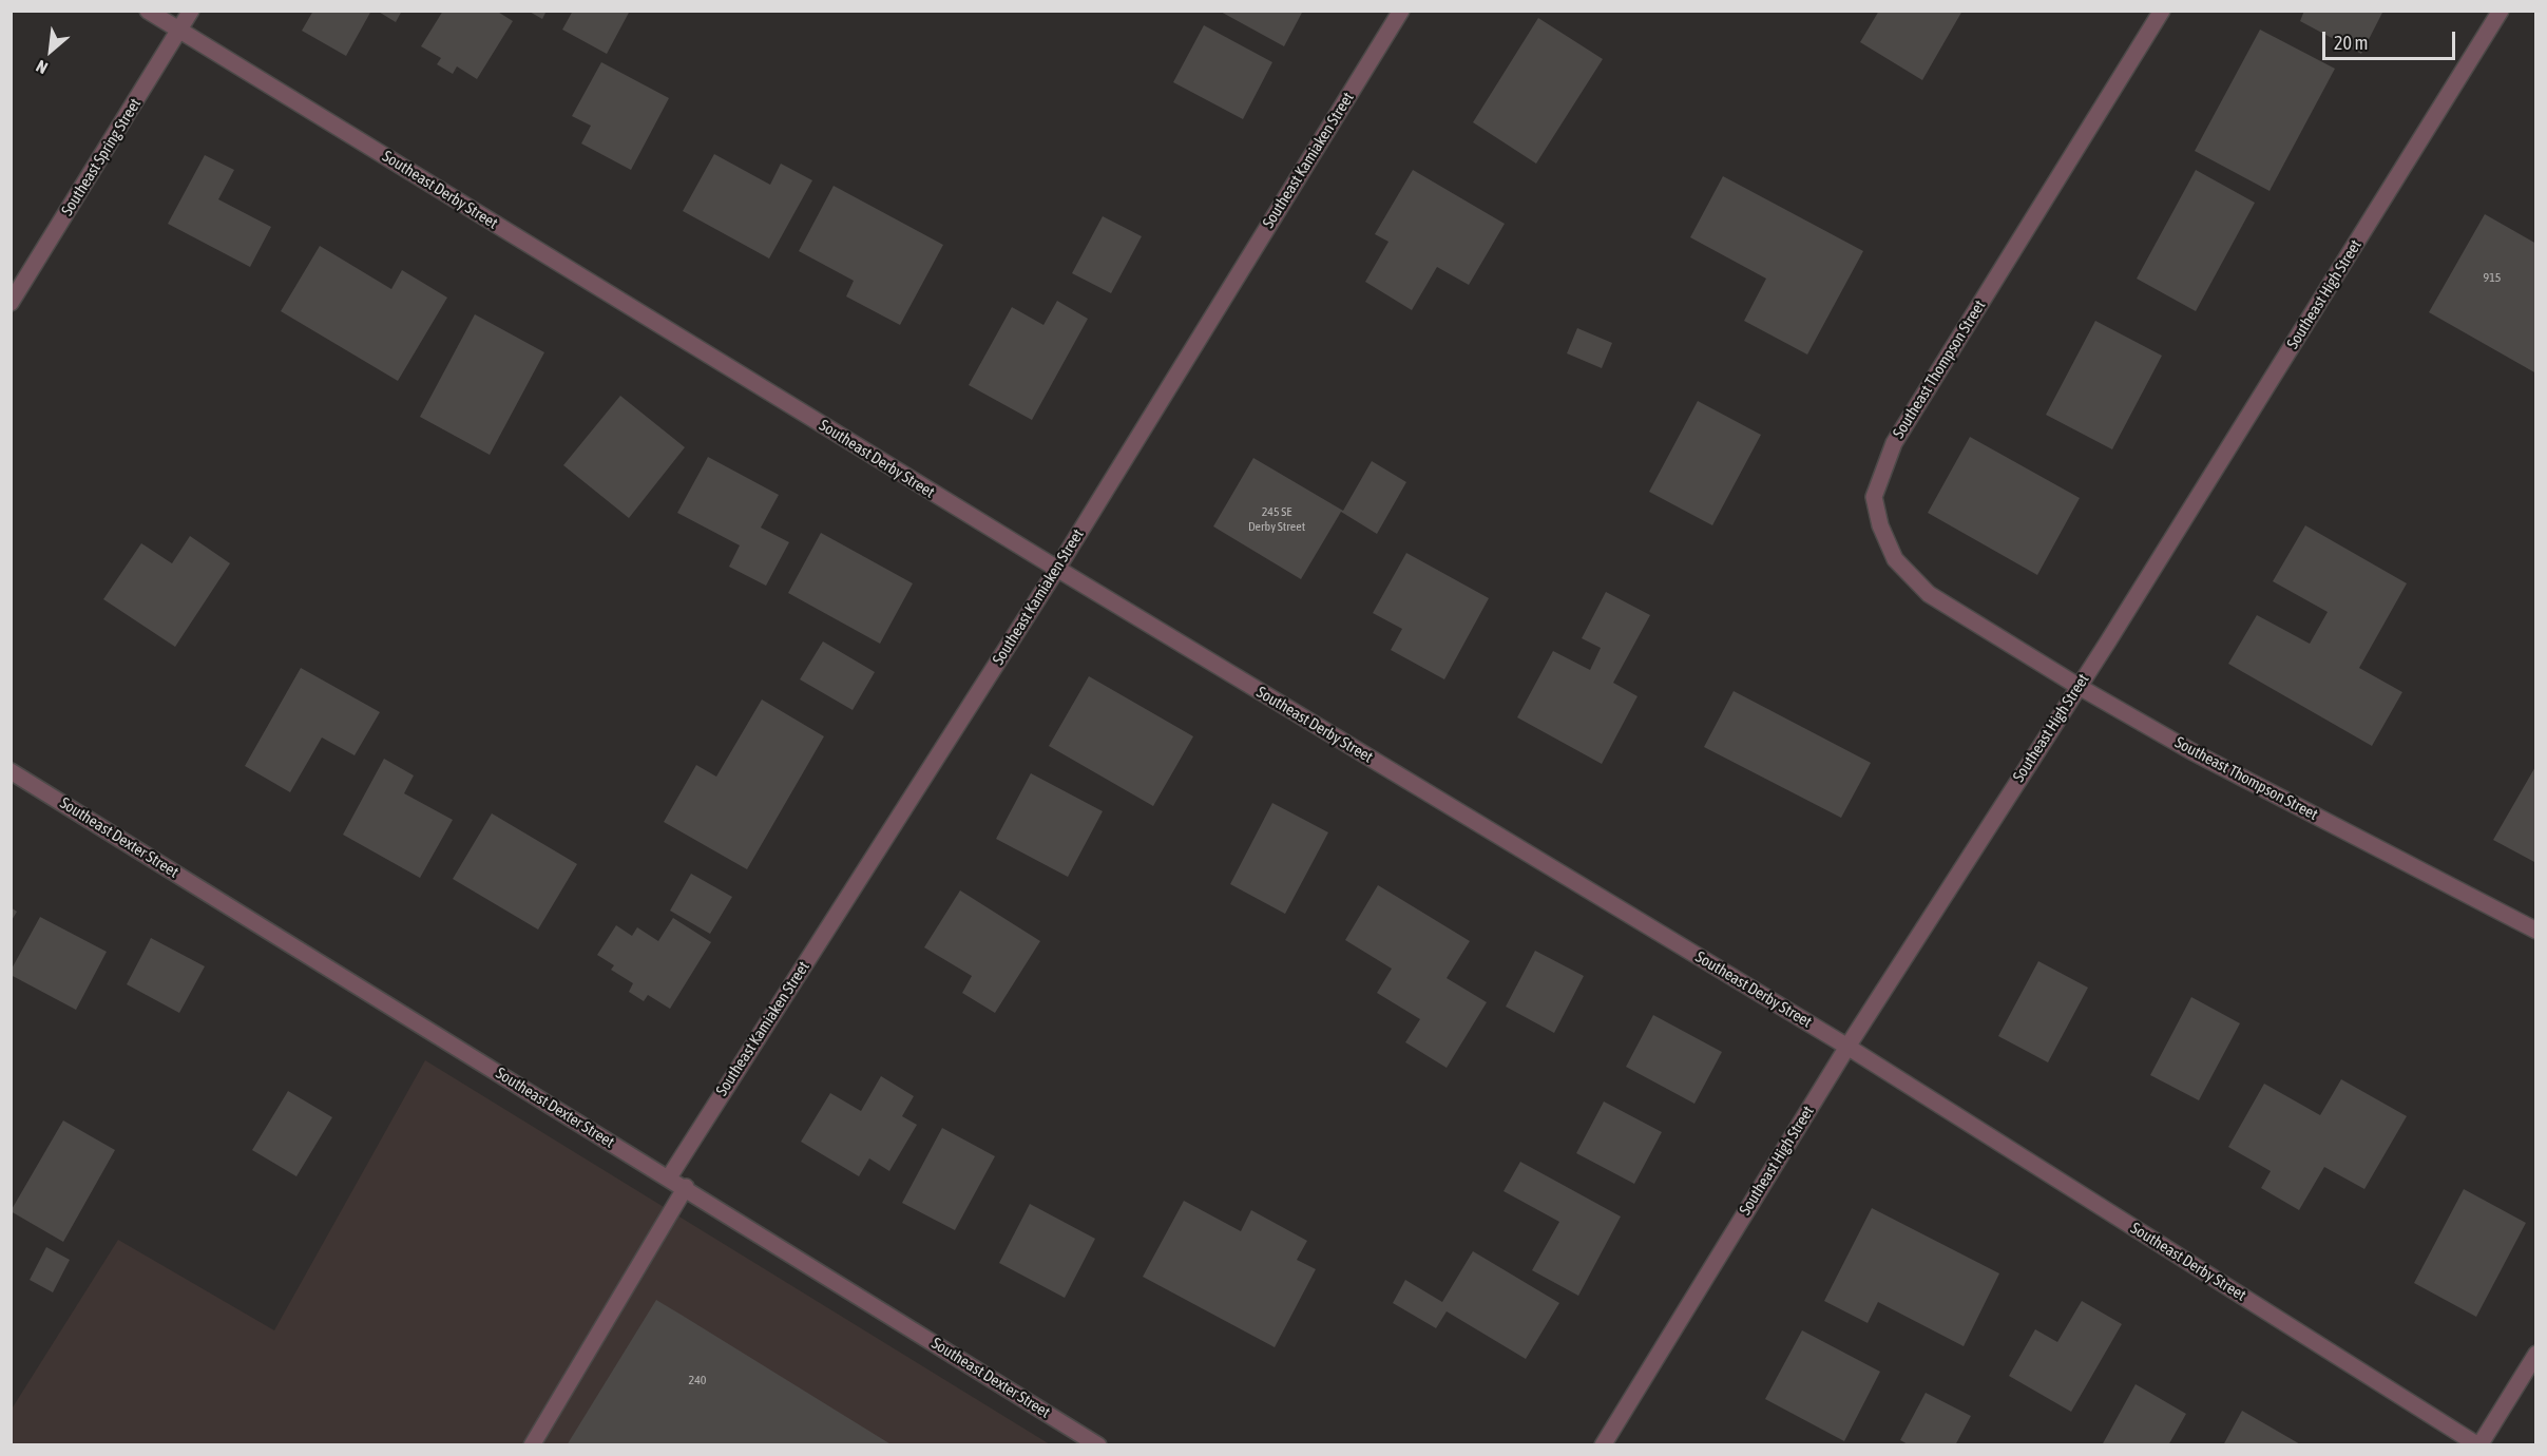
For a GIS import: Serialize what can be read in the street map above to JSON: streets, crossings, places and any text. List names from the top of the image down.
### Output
{
  "streets": {
    "street": [
      "Southeast Spring Street",
      "Southeast Kamiaken Street",
      "Southeast Derby Street",
      "Southeast High Street",
      "Southeast Thompson Street",
      "Southeast Dexter Street"
    ]
  },
  "crossings": [
    ["Southeast Spring Street", "Southeast Derby Street"],
    ["Southeast Kamiaken Street", "Southeast Derby Street"],
    ["Southeast Kamiaken Street", "Southeast Dexter Street"],
    ["Southeast Derby Street", "Southeast High Street"],
    ["Southeast High Street", "Southeast Thompson Street"]
  ],
  "house_numbers": ["915", "245 SE Derby Street", "240"],
  "scale_bar": "20 m",
  "north": "bottom left"
}
